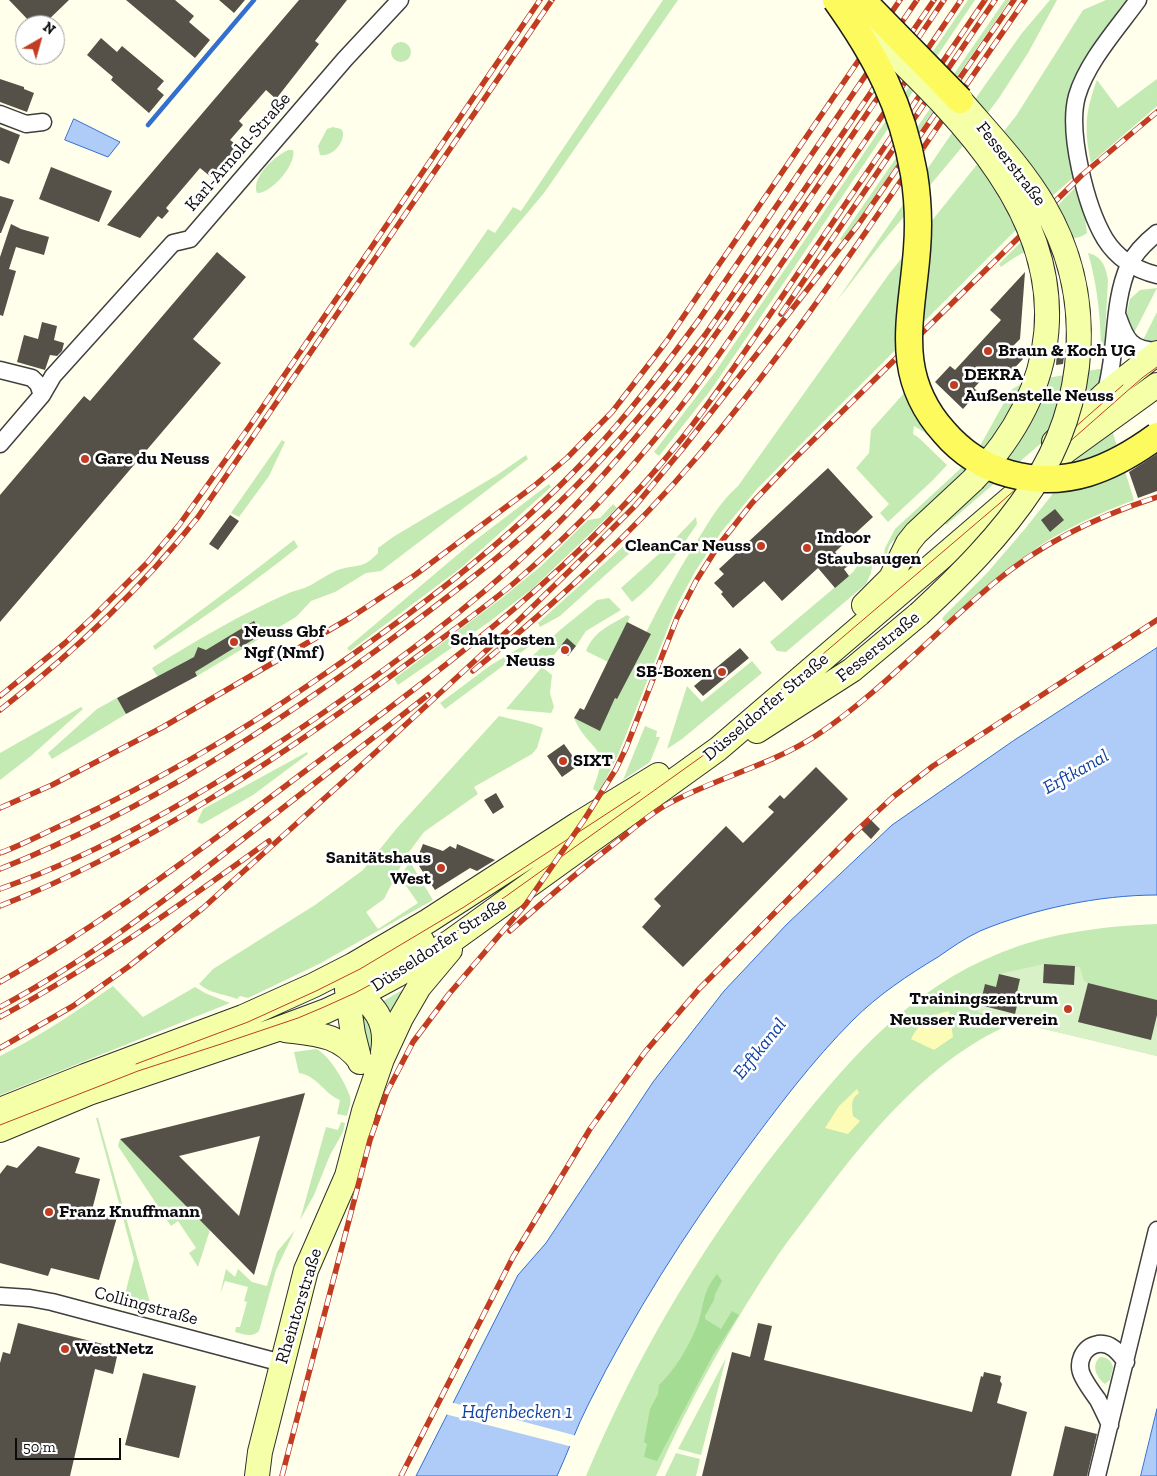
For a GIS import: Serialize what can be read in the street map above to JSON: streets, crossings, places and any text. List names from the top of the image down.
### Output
{
  "streets": {
    "main road": ["Fesserstraße", "Düsseldorfer Straße", "Rheintorstraße"],
    "street": ["Karl-Arnold-Straße", "Collingstraße"]
  },
  "crossings": [
    ["Fesserstraße", "Düsseldorfer Straße"],
    ["Düsseldorfer Straße", "Rheintorstraße"],
    ["Collingstraße", "Rheintorstraße"]
  ],
  "water": ["Erftkanal", "Hafenbecken 1"],
  "places": [
    "Braun & Koch UG",
    "DEKRA Außenstelle Neuss",
    "Gare du Neuss",
    "CleanCar Neuss",
    "Indoor Staubsaugen",
    "Neuss Gbf Ngf (Nmf)",
    "Schaltposten Neuss",
    "SB-Boxen",
    "SIXT",
    "Sanitätshaus West",
    "Trainingszentrum Neusser Ruderverein",
    "Franz Knuffmann",
    "WestNetz"
  ],
  "scale_bar": "50 m",
  "north": "top right"
}
